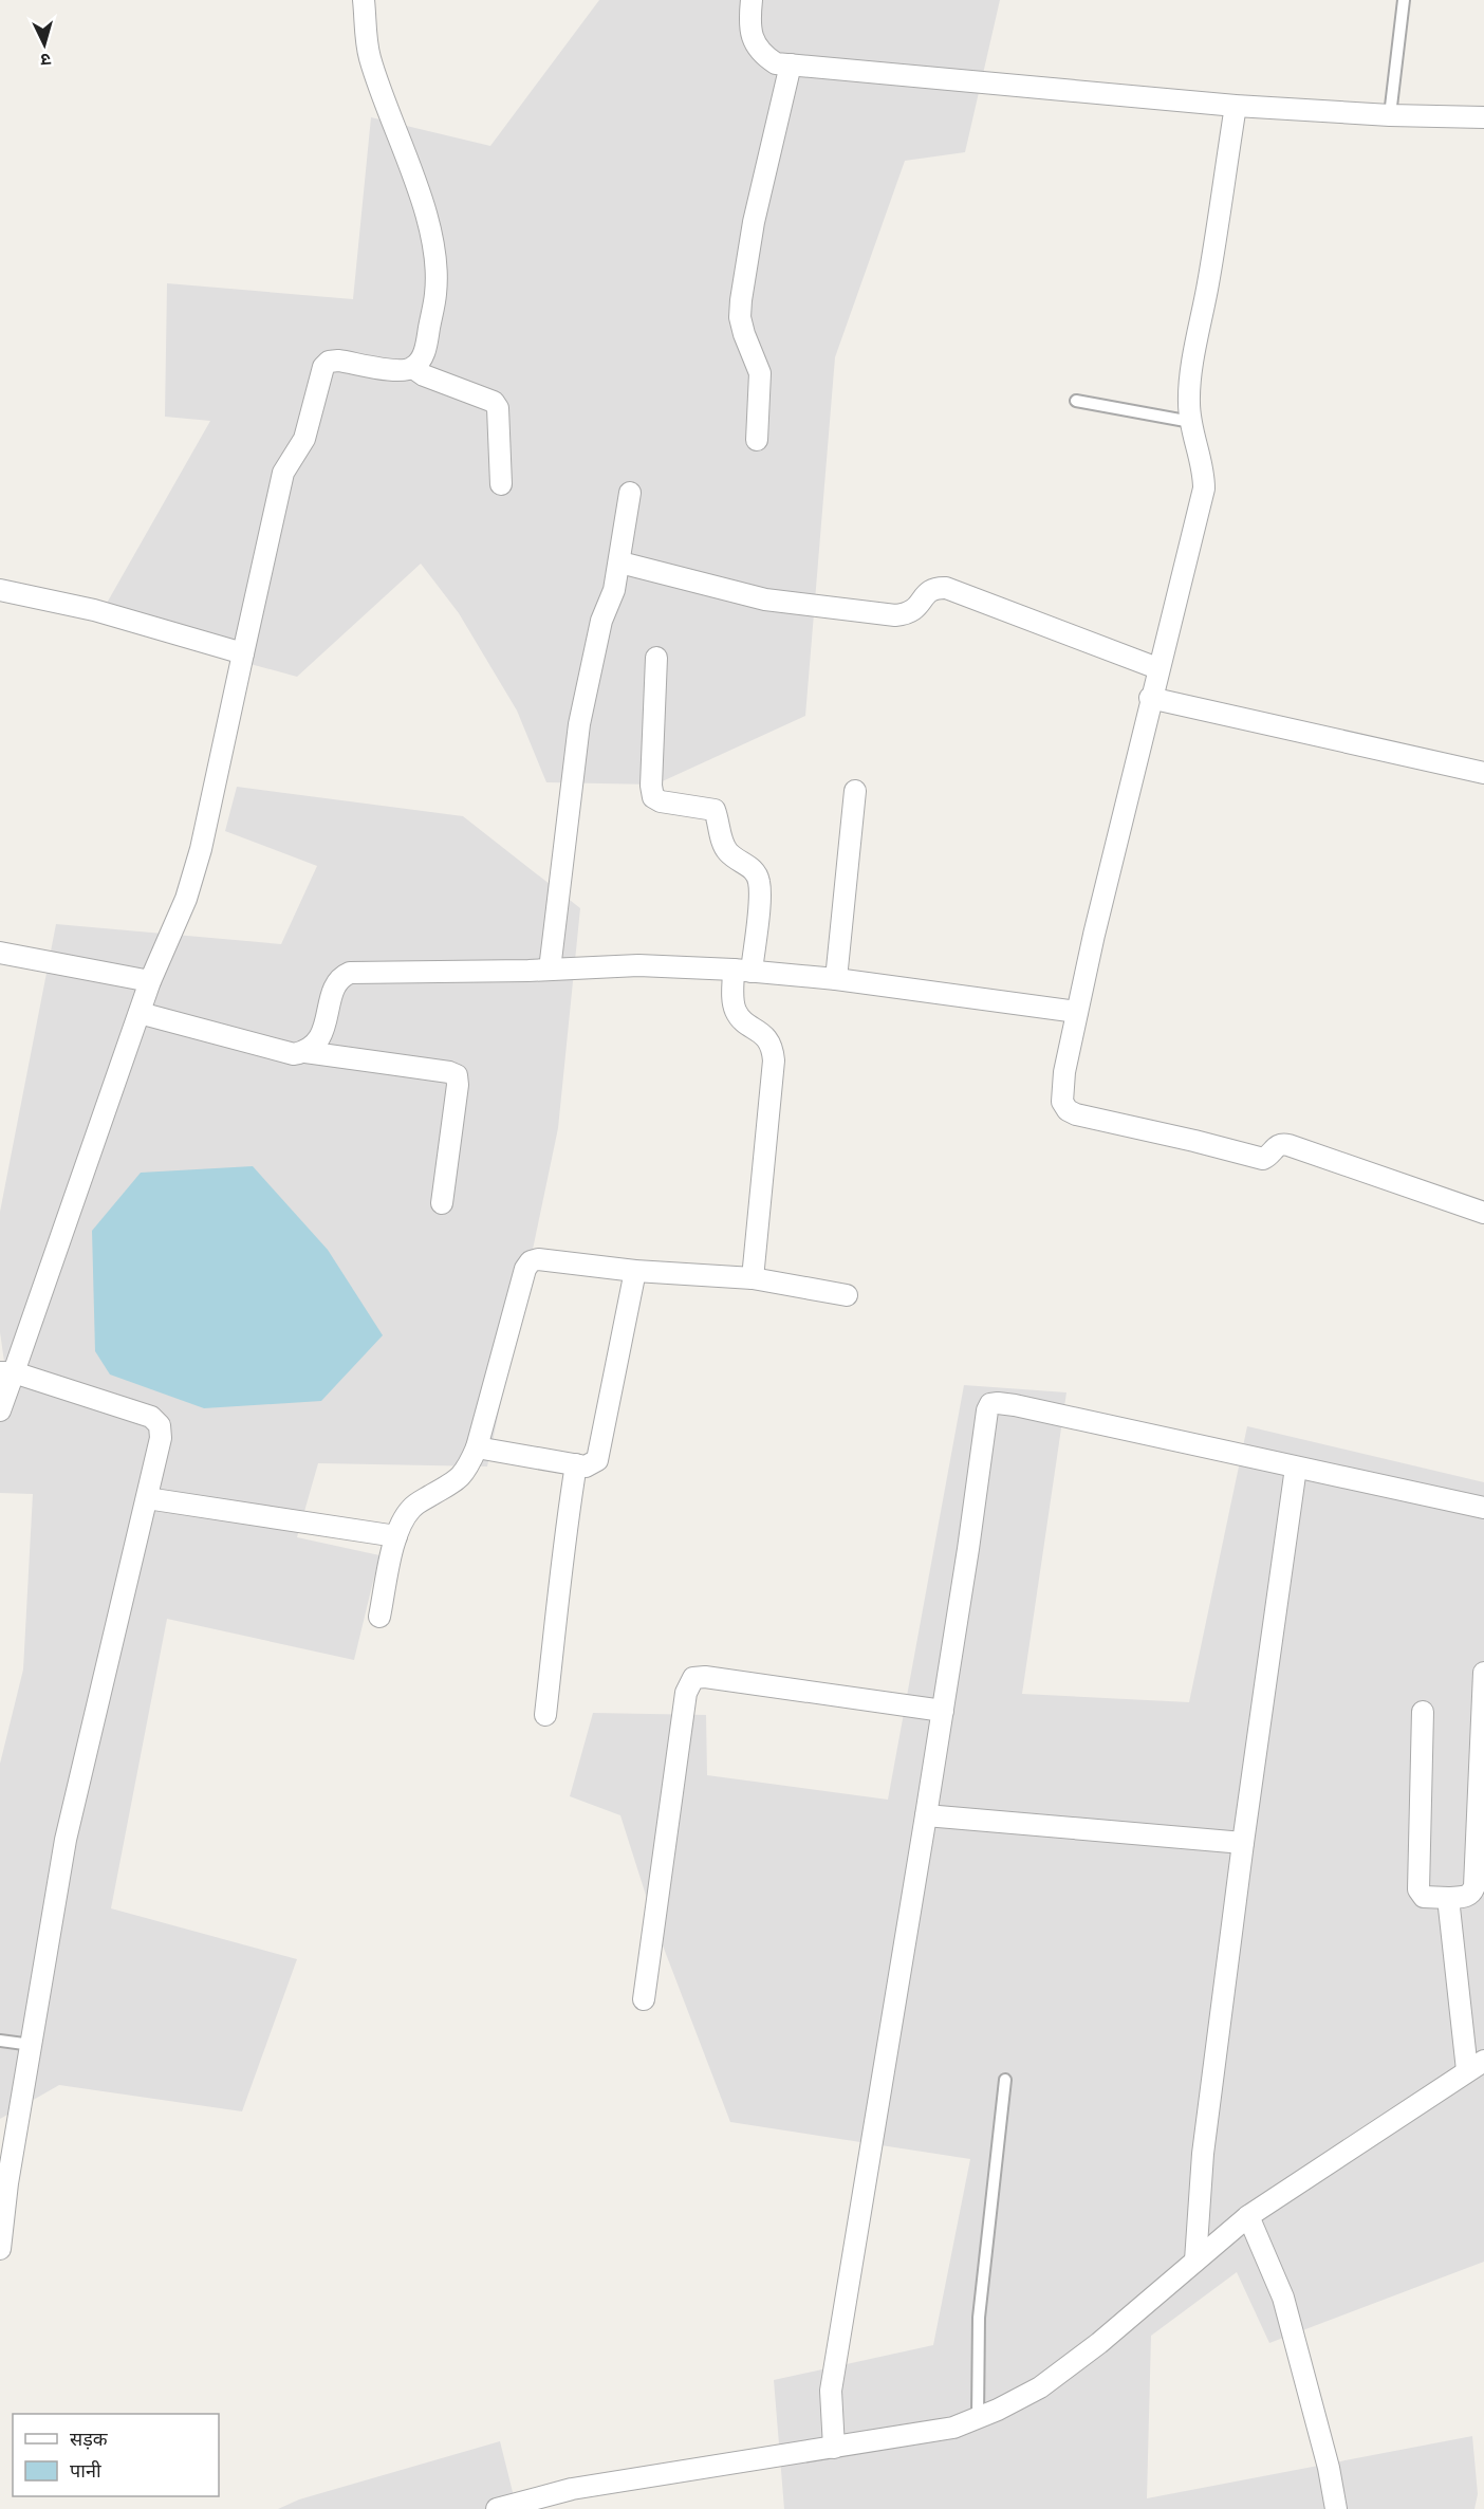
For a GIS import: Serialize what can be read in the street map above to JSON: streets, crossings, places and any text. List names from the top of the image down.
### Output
{
  "legend": ["सड़क", "पानी"],
  "north": "bottom"
}
